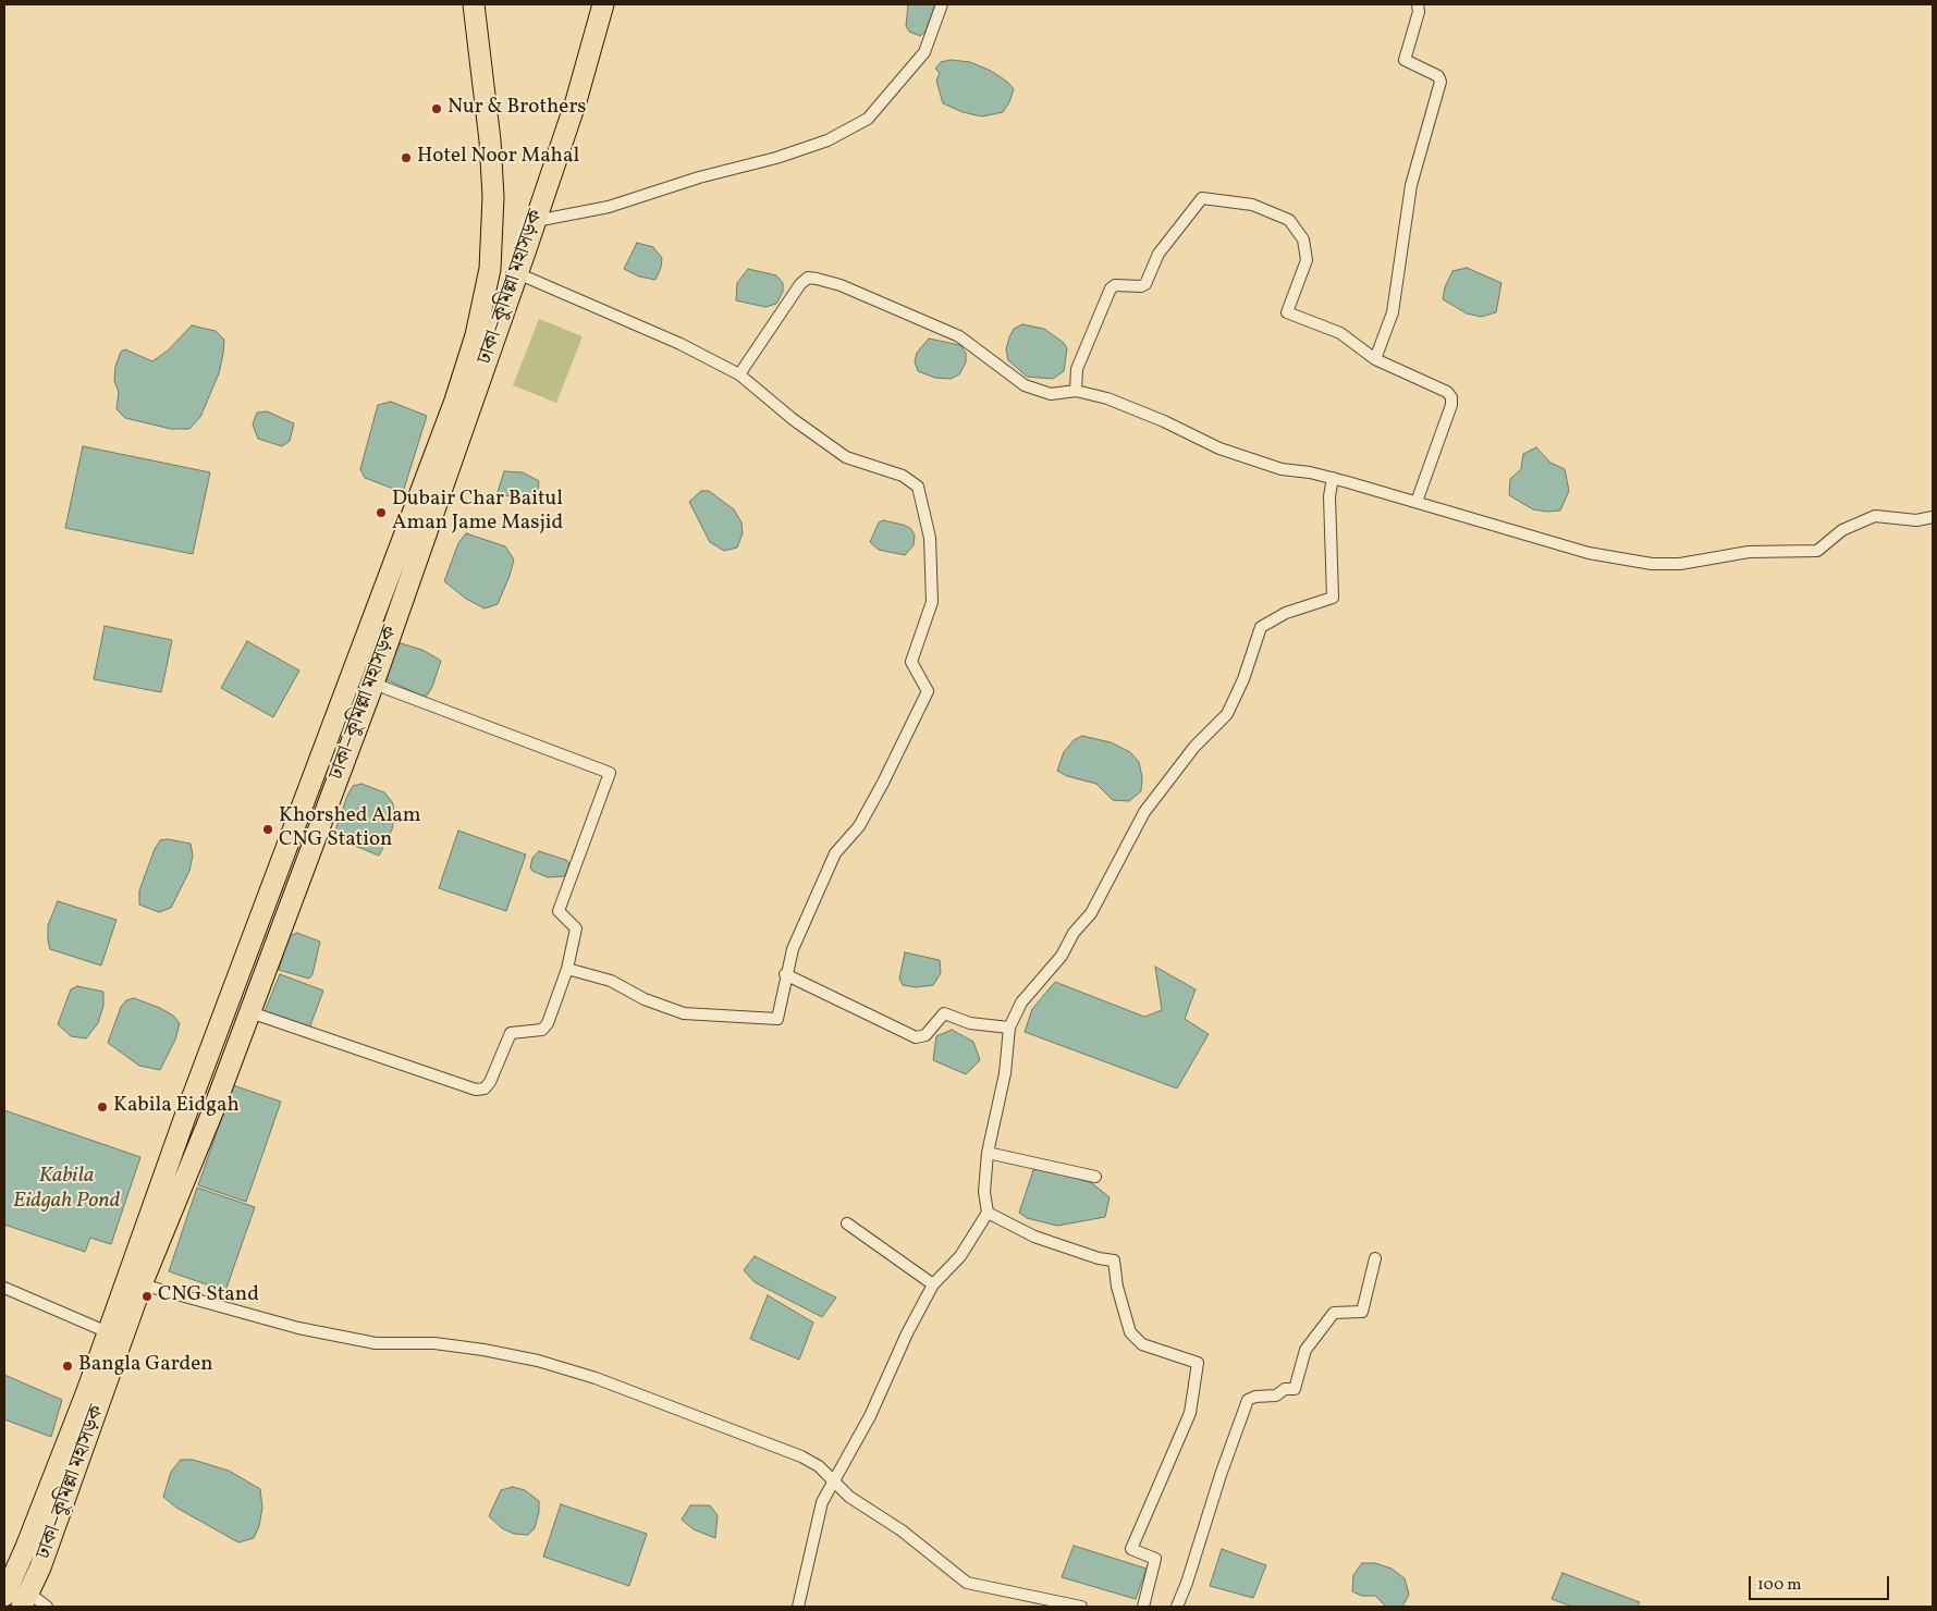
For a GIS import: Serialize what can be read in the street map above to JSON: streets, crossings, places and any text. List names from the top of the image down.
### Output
{
  "streets": {
    "highway": ["ঢাকা–কুমিল্লা মহাসড়ক"]
  },
  "water": ["Kabila Eidgah Pond"],
  "places": [
    "Nur & Brothers",
    "Hotel Noor Mahal",
    "Dubair Char Baitul Aman Jame Masjid",
    "Khorshed Alam CNG Station",
    "Kabila Eidgah",
    "CNG Stand",
    "Bangla Garden"
  ],
  "scale_bar": "100 m"
}
